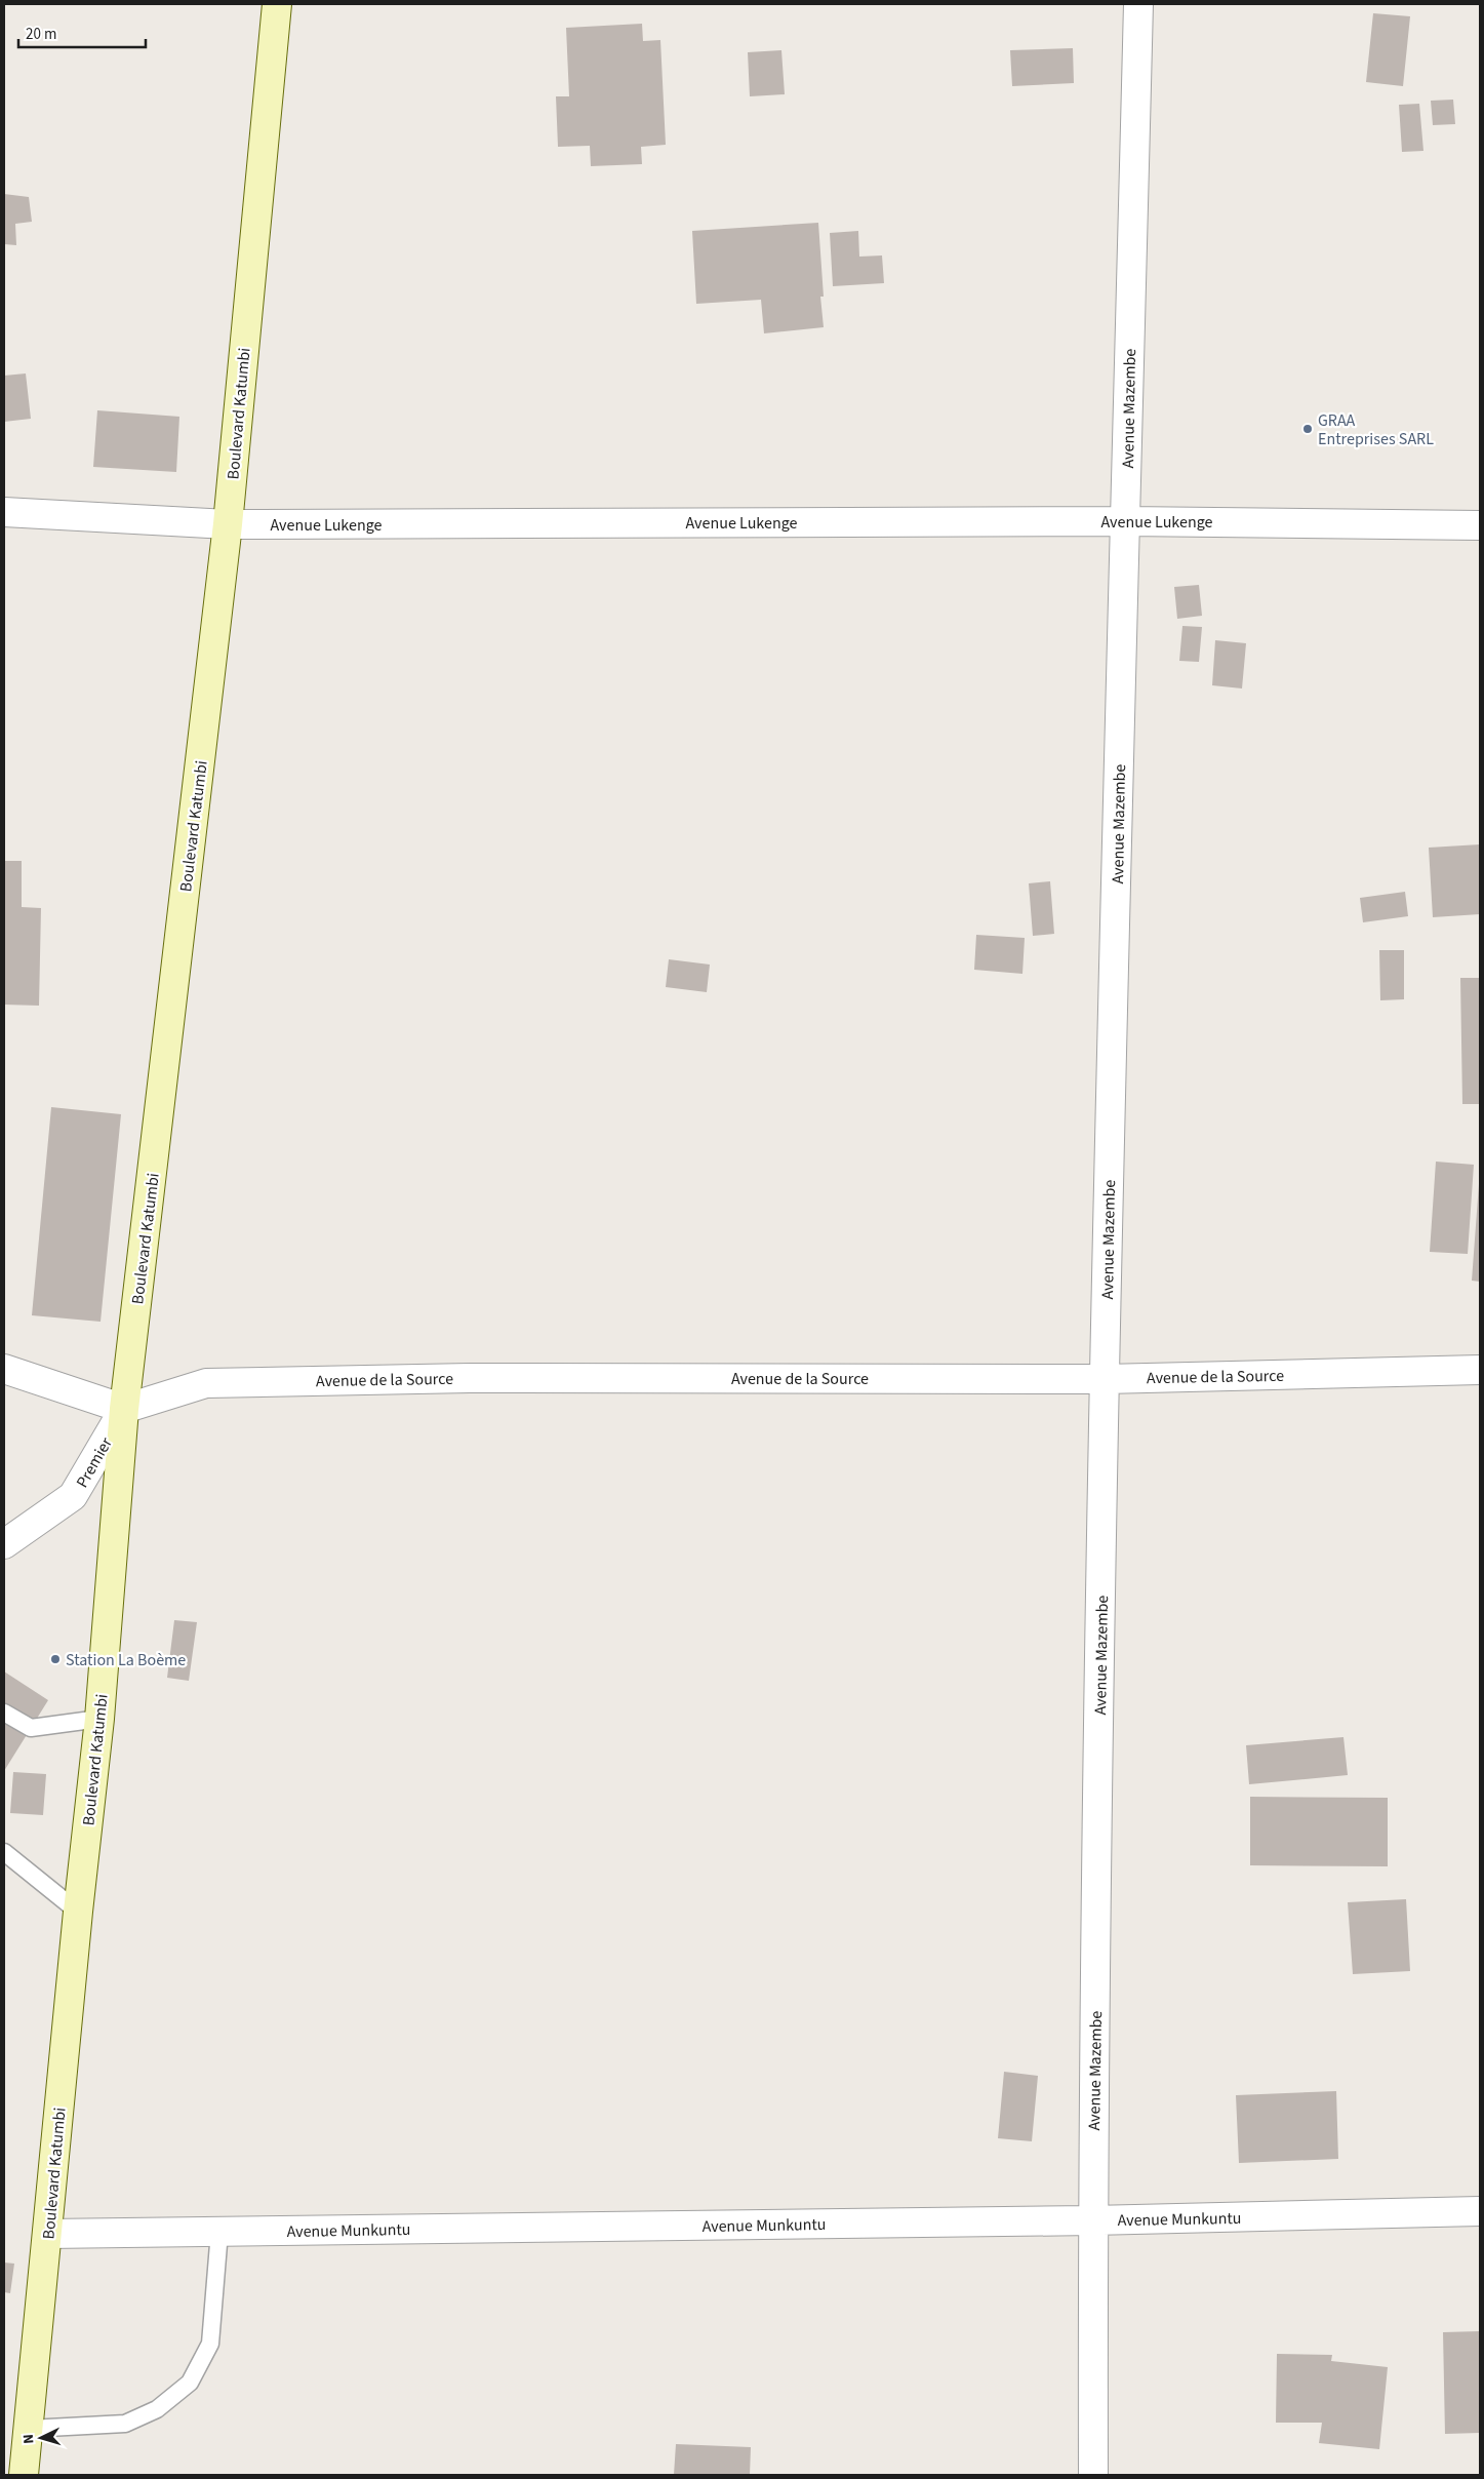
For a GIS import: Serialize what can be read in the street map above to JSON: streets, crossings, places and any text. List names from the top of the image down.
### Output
{
  "streets": {
    "street": [
      "Avenue Mazembe",
      "Boulevard Katumbi",
      "Avenue Lukenge",
      "Avenue de la Source",
      "Premier",
      "Avenue Munkuntu"
    ]
  },
  "crossings": [
    ["Avenue Mazembe", "Avenue Lukenge"],
    ["Avenue Mazembe", "Avenue de la Source"],
    ["Avenue Mazembe", "Avenue Munkuntu"],
    ["Boulevard Katumbi", "Avenue Lukenge"],
    ["Boulevard Katumbi", "Avenue de la Source"],
    ["Boulevard Katumbi", "Premier"],
    ["Boulevard Katumbi", "Avenue Munkuntu"],
    ["Avenue de la Source", "Premier"]
  ],
  "places": ["GRAA Entreprises SARL", "Station La Boème"],
  "scale_bar": "20 m",
  "north": "left"
}
